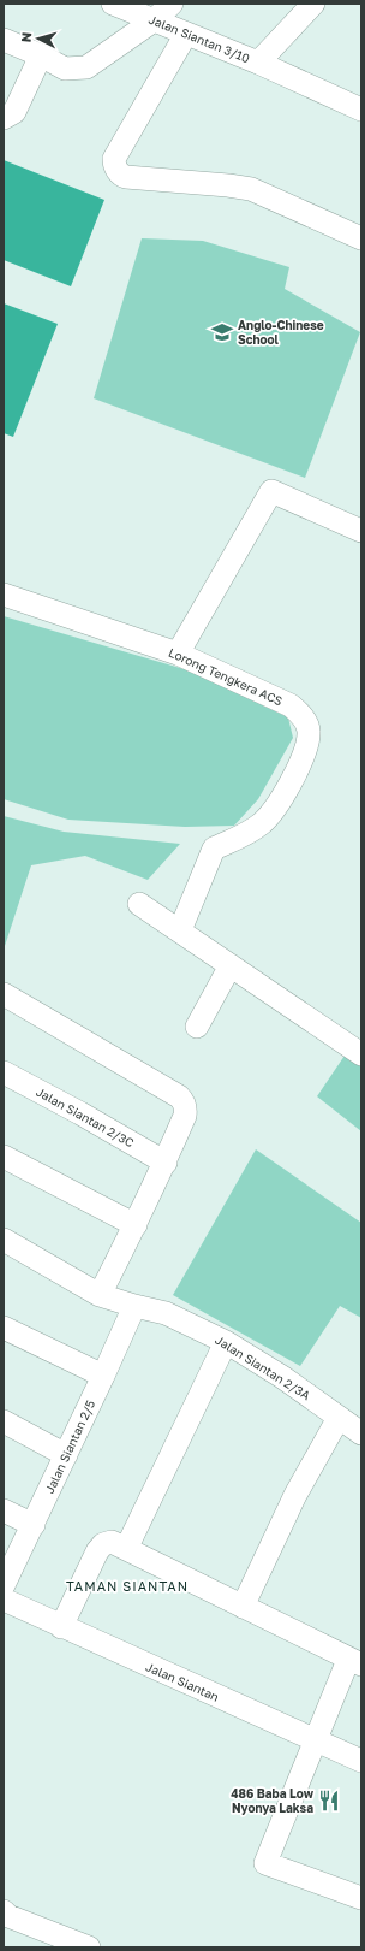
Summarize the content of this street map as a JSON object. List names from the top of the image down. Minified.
{"streets":{"street":["Jalan Siantan 3/10","Lorong Tengkera ACS","Jalan Siantan 2/3C","Jalan Siantan 2/3A","Jalan Siantan 2/5","Jalan Siantan"]},"crossings":[["Jalan Siantan 2/3A","Jalan Siantan 2/5"]],"districts":["TAMAN SIANTAN"],"places":{"school or university":["Anglo-Chinese School"],"restaurant":["486 Baba Low Nyonya Laksa"]},"north":"left"}
